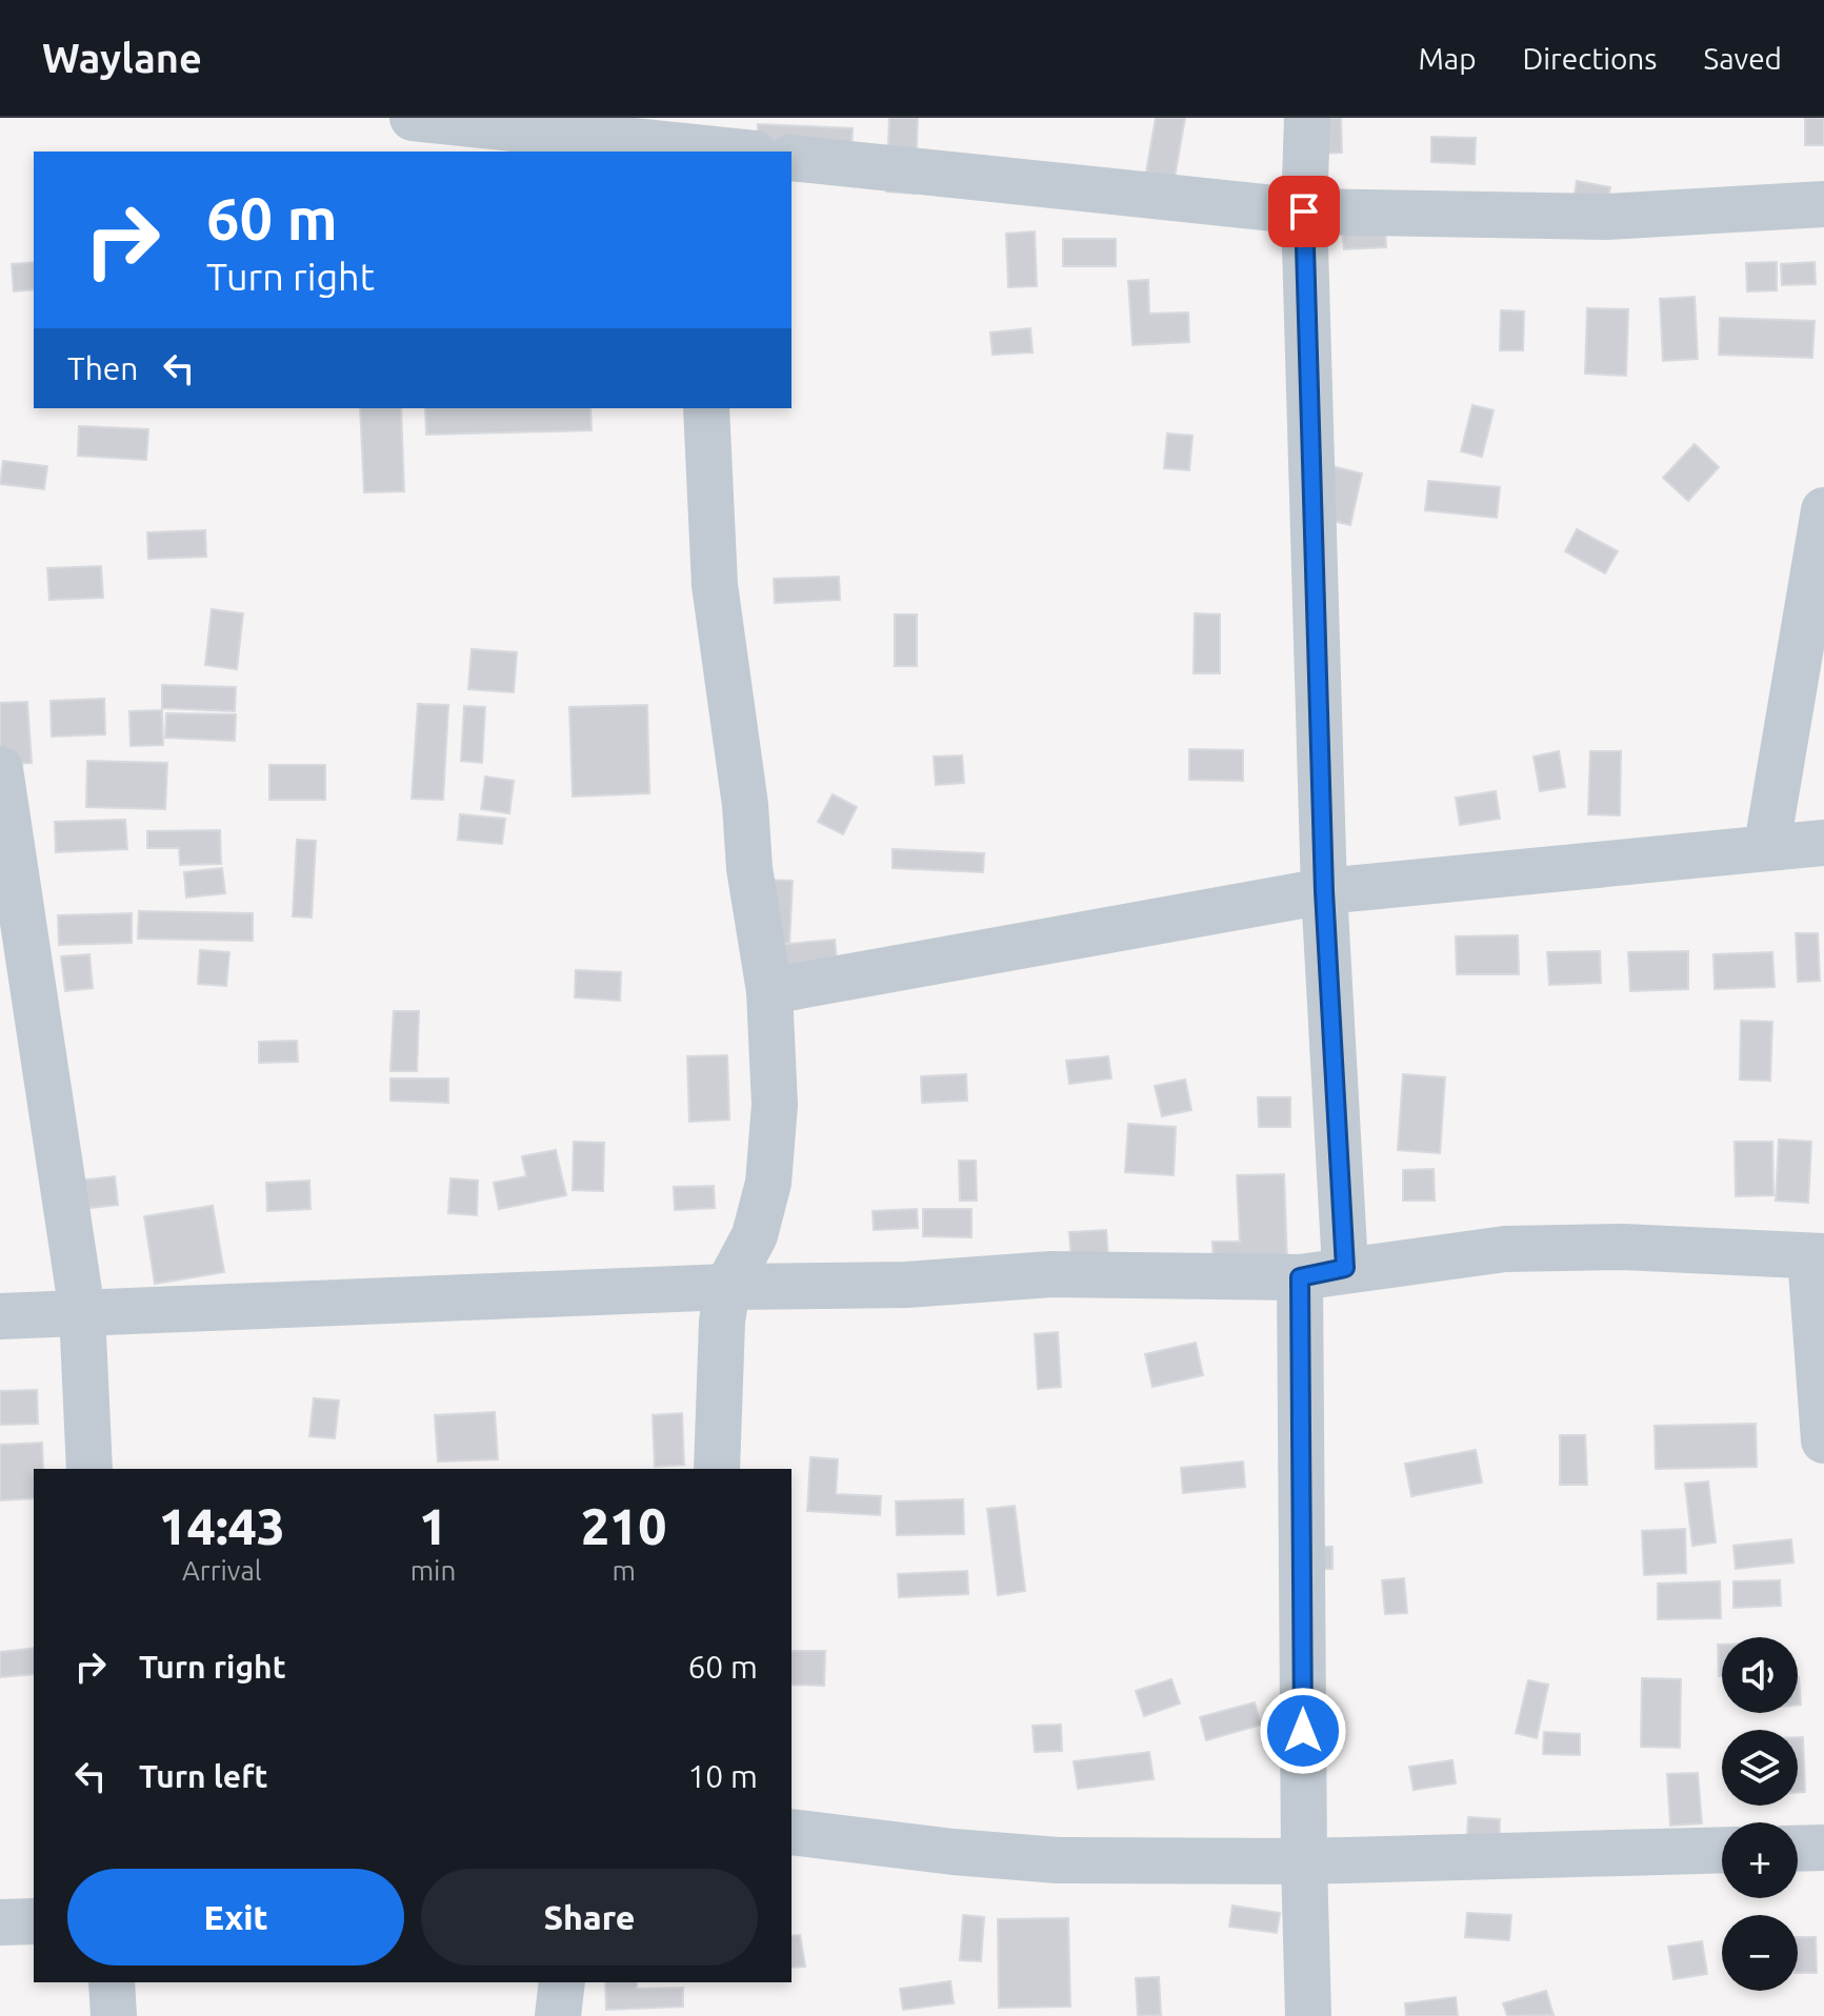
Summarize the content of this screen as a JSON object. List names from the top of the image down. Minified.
{"page":{"header":"Waylane","nav":["Map","Directions","Saved"],"turn":["60 m","Turn right"],"then":"Then","eta":["14:43","Arrival","1","min","210","m"],"list":[{"name":"Turn right","value":"60 m"},{"name":"Turn left","value":"10 m"}],"map_buttons":["+","−"],"buttons":["Exit","Share"]}}
